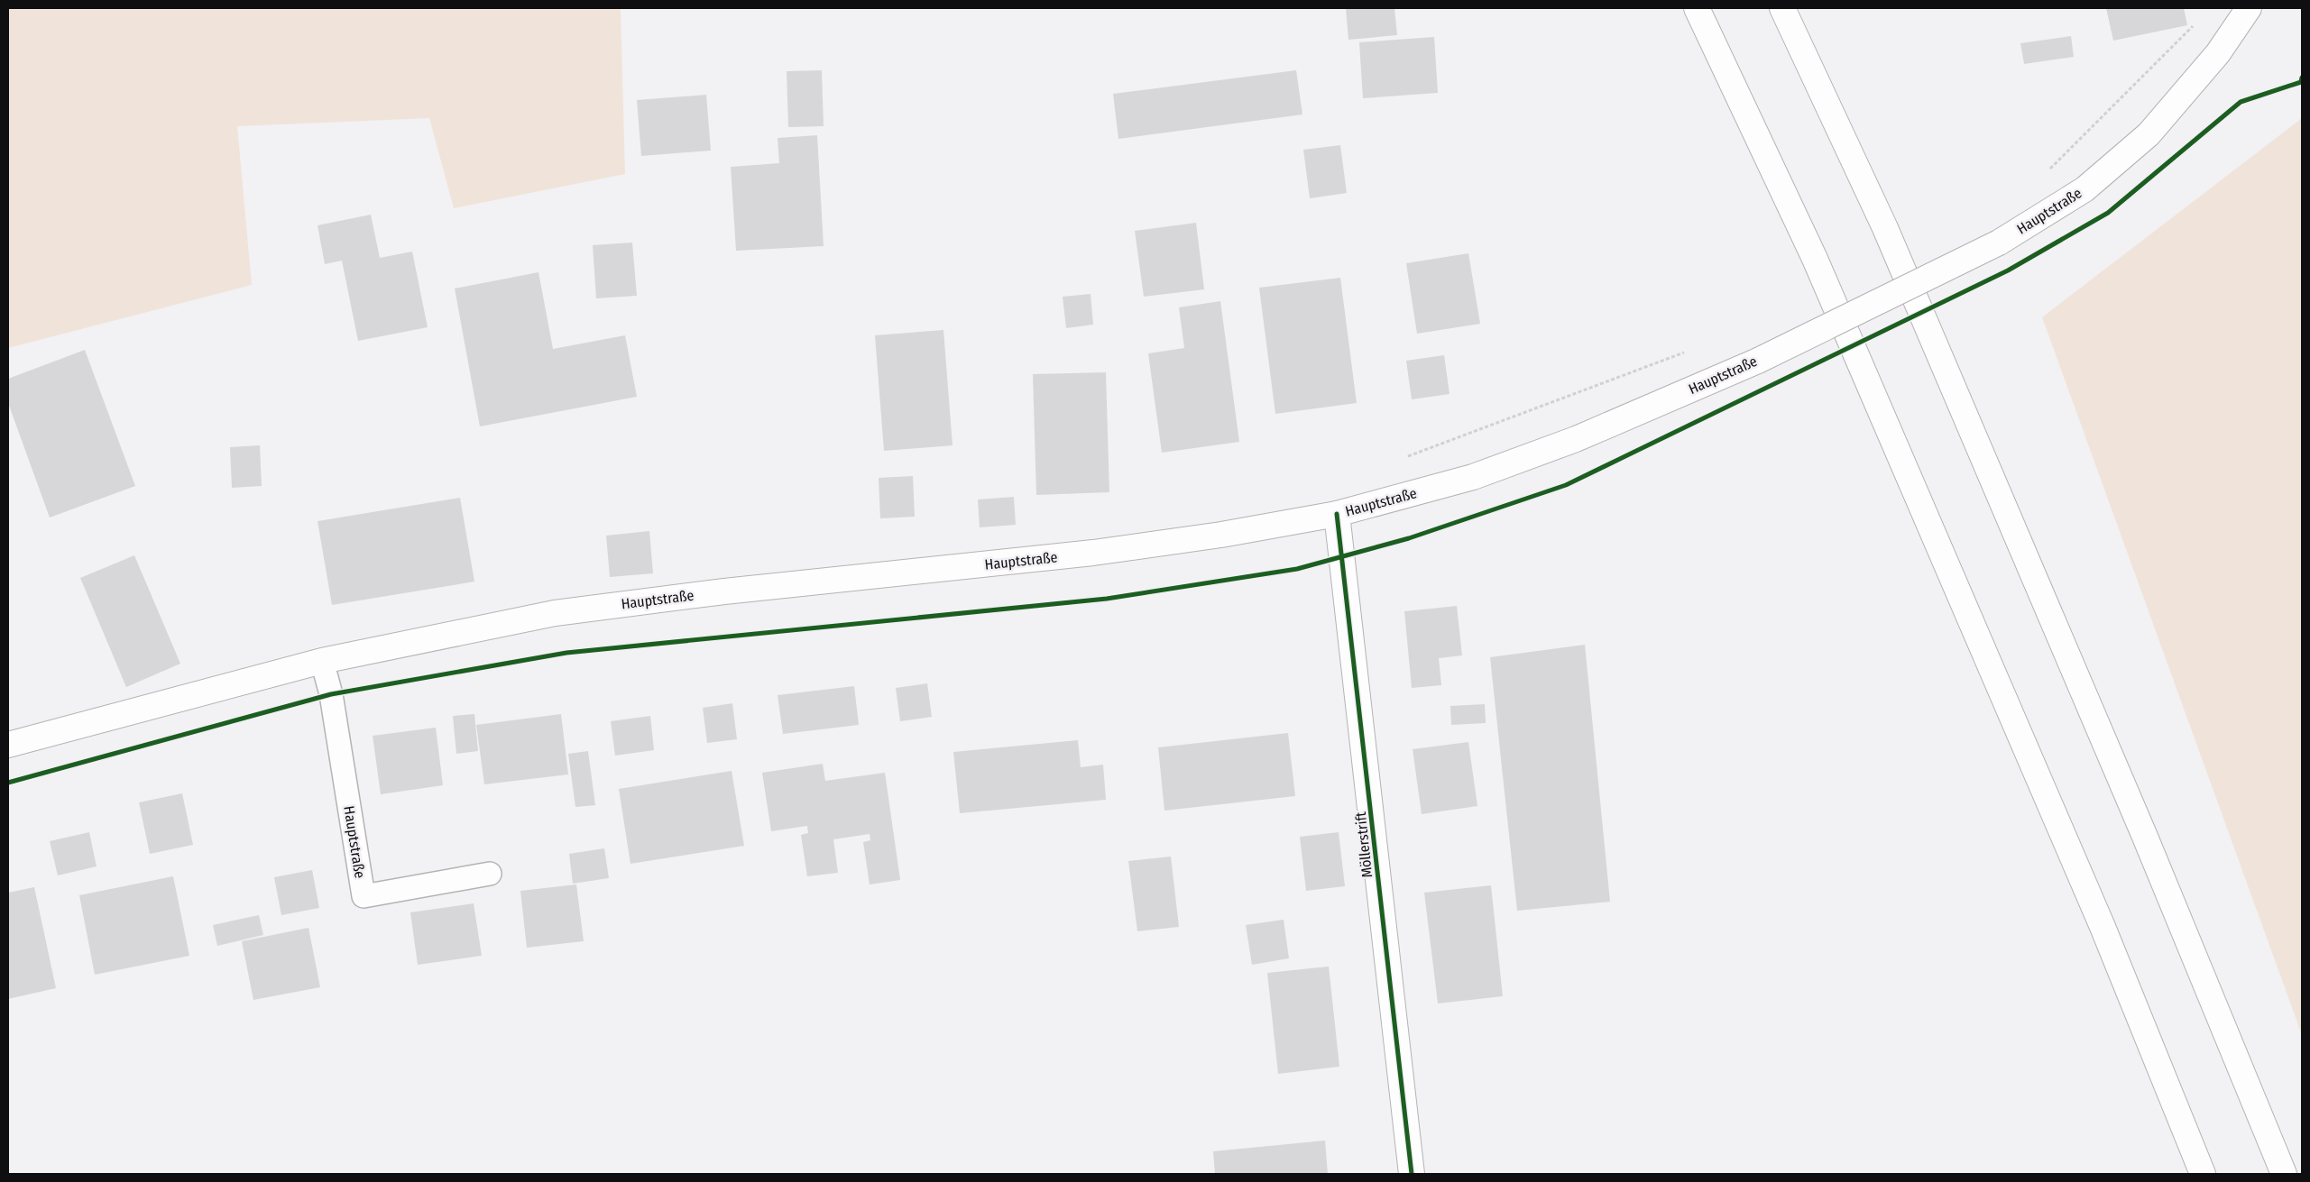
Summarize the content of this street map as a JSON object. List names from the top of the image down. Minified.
{"streets":{"main road":["Hauptstraße","Möllerstrift"]},"crossings":[["Hauptstraße","Möllerstrift"]]}
